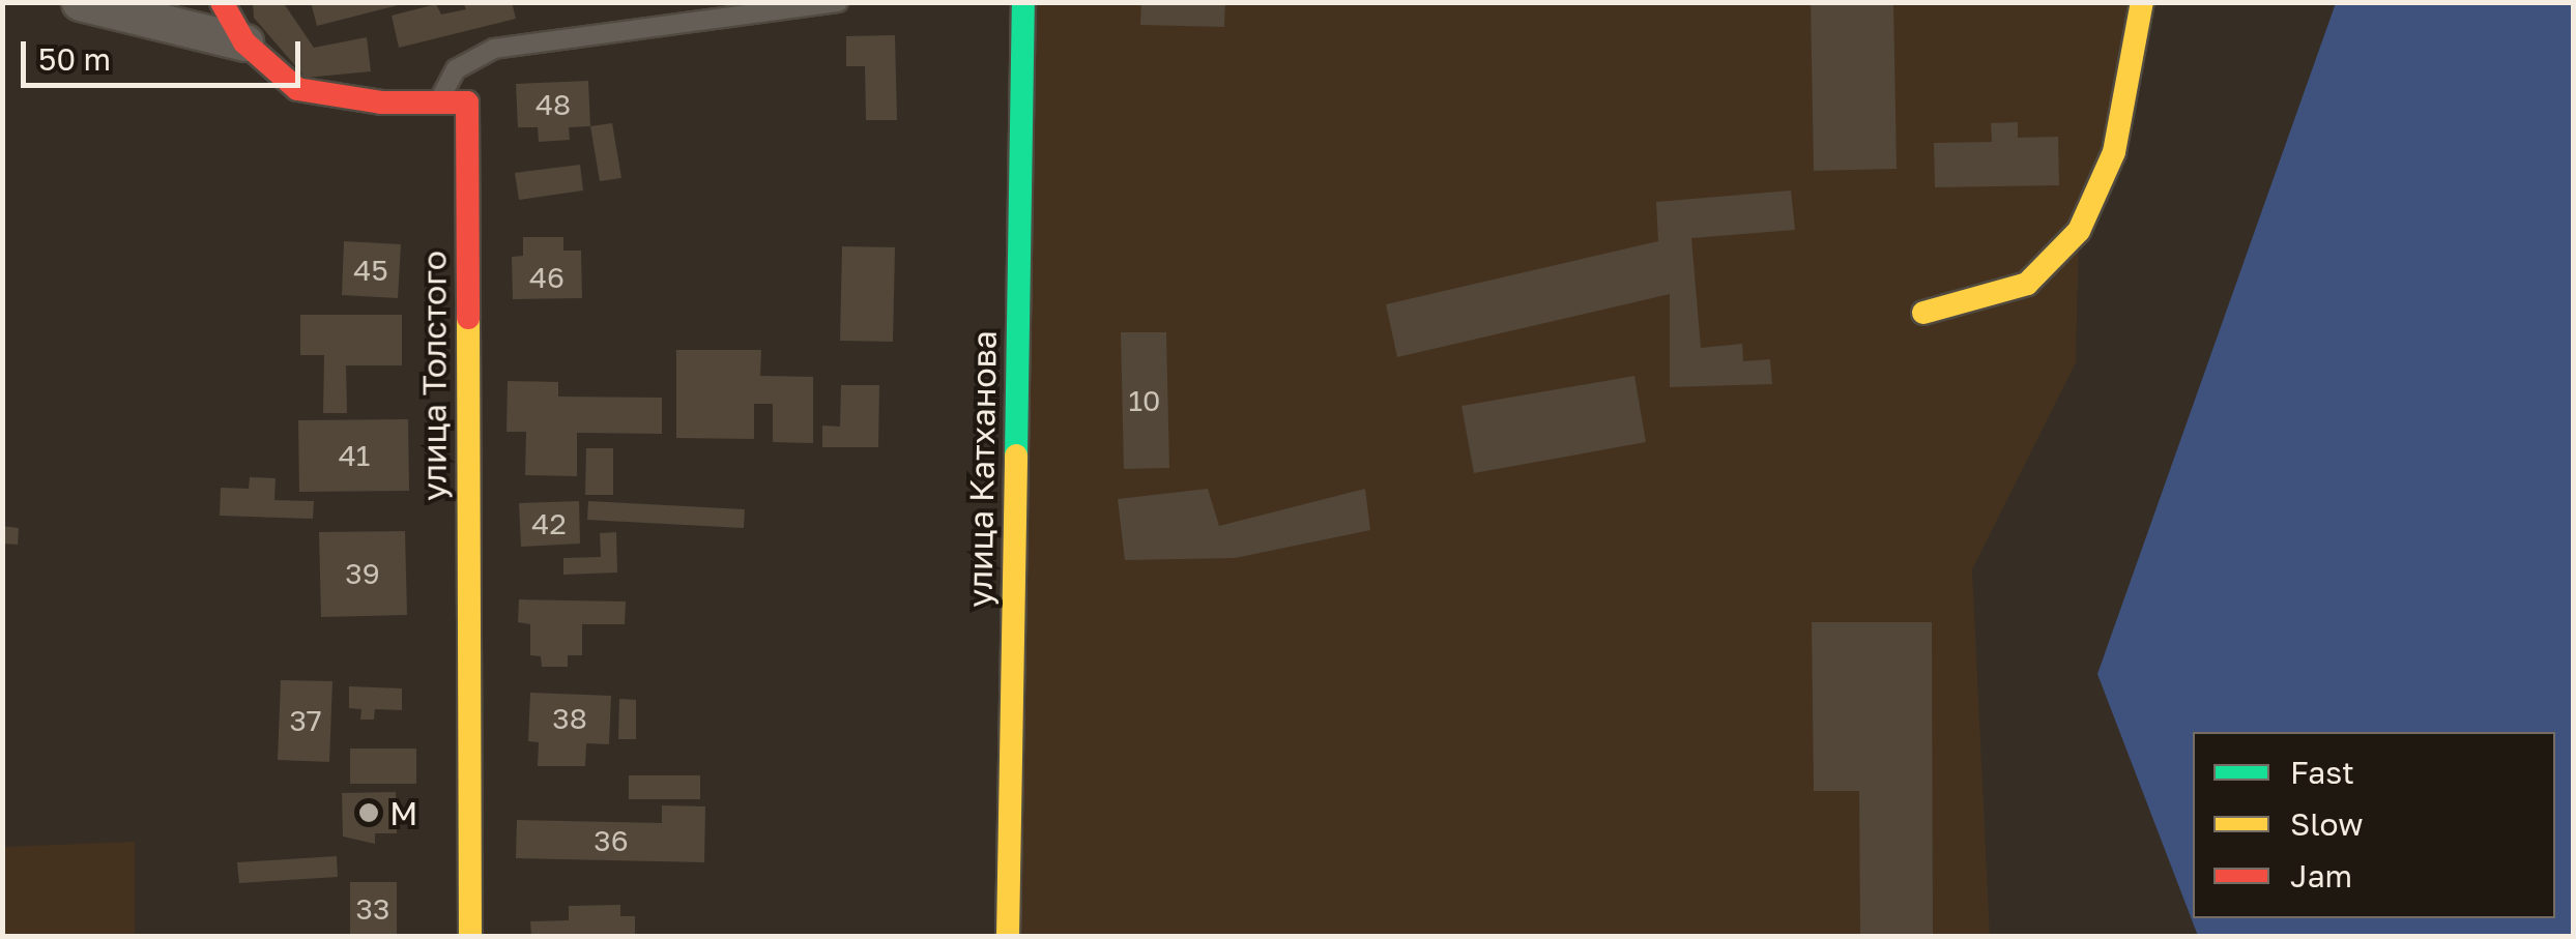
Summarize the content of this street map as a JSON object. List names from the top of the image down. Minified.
{"streets":{"street":["улица Толстого","улица Катханова"]},"places":["М"],"house_numbers":["48","45","46","10","41","42","39","38","37","36","33"],"legend":["Fast","Slow","Jam"],"scale_bar":"50 m"}
